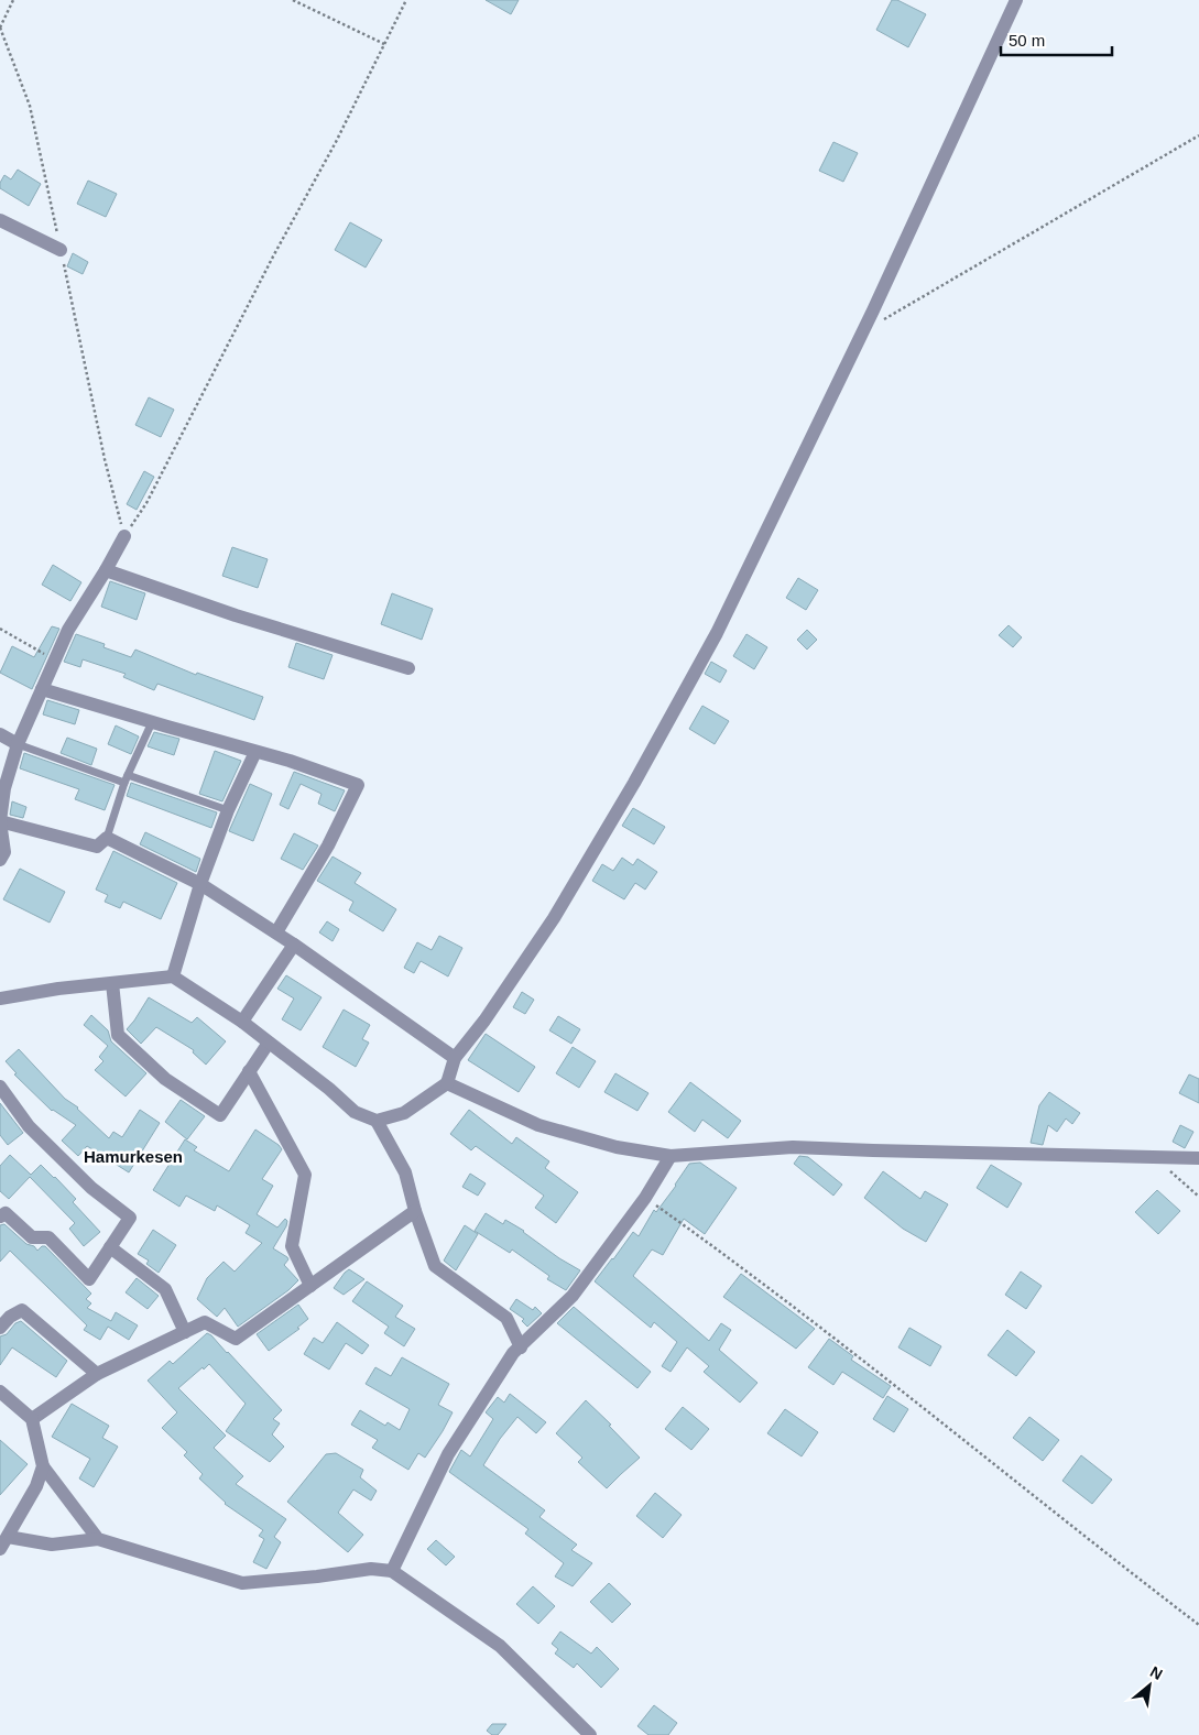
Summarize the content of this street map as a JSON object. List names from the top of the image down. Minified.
{"districts":["Hamurkesen"],"scale_bar":"50 m","north":"top right"}
